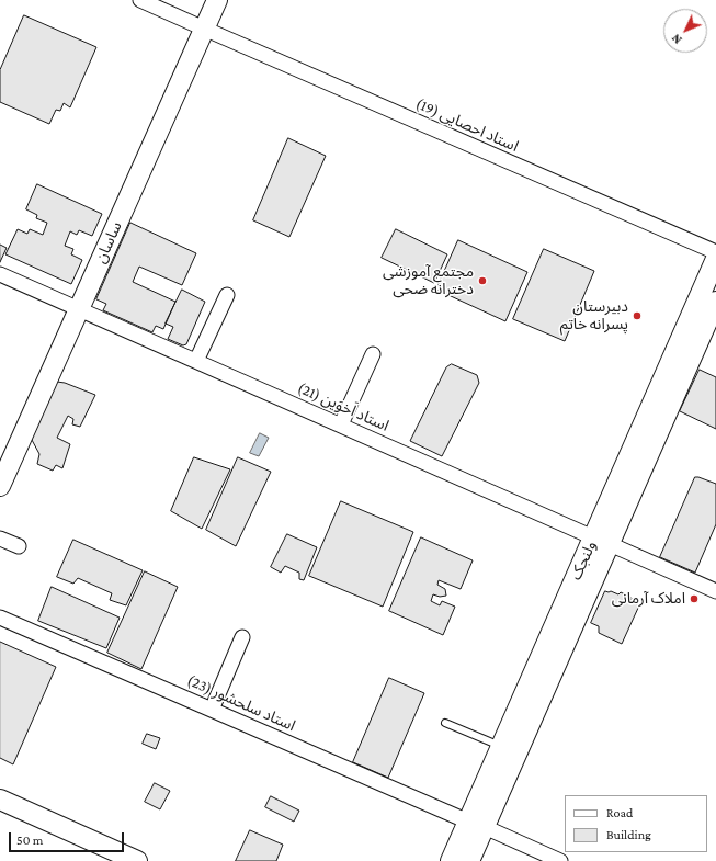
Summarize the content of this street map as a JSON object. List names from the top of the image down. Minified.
{"streets":{"main road":["ساسان","ولنجک"],"street":["استاد احصایی (19)","استاد اَخوَين (21)","استاد سلحشور (23)"]},"crossings":[["استاد احصایی (19)","ساسان"],["ساسان","استاد اَخوَين (21)"],["استاد اَخوَين (21)","ولنجک"],["ولنجک","استاد سلحشور (23)"]],"places":["مجتمع آموزشی دخترانه ضحی","دبیرستان پسرانه خاتم","املاک آرمانی"],"legend":["Road","Building"],"scale_bar":"50 m","north":"bottom left"}
